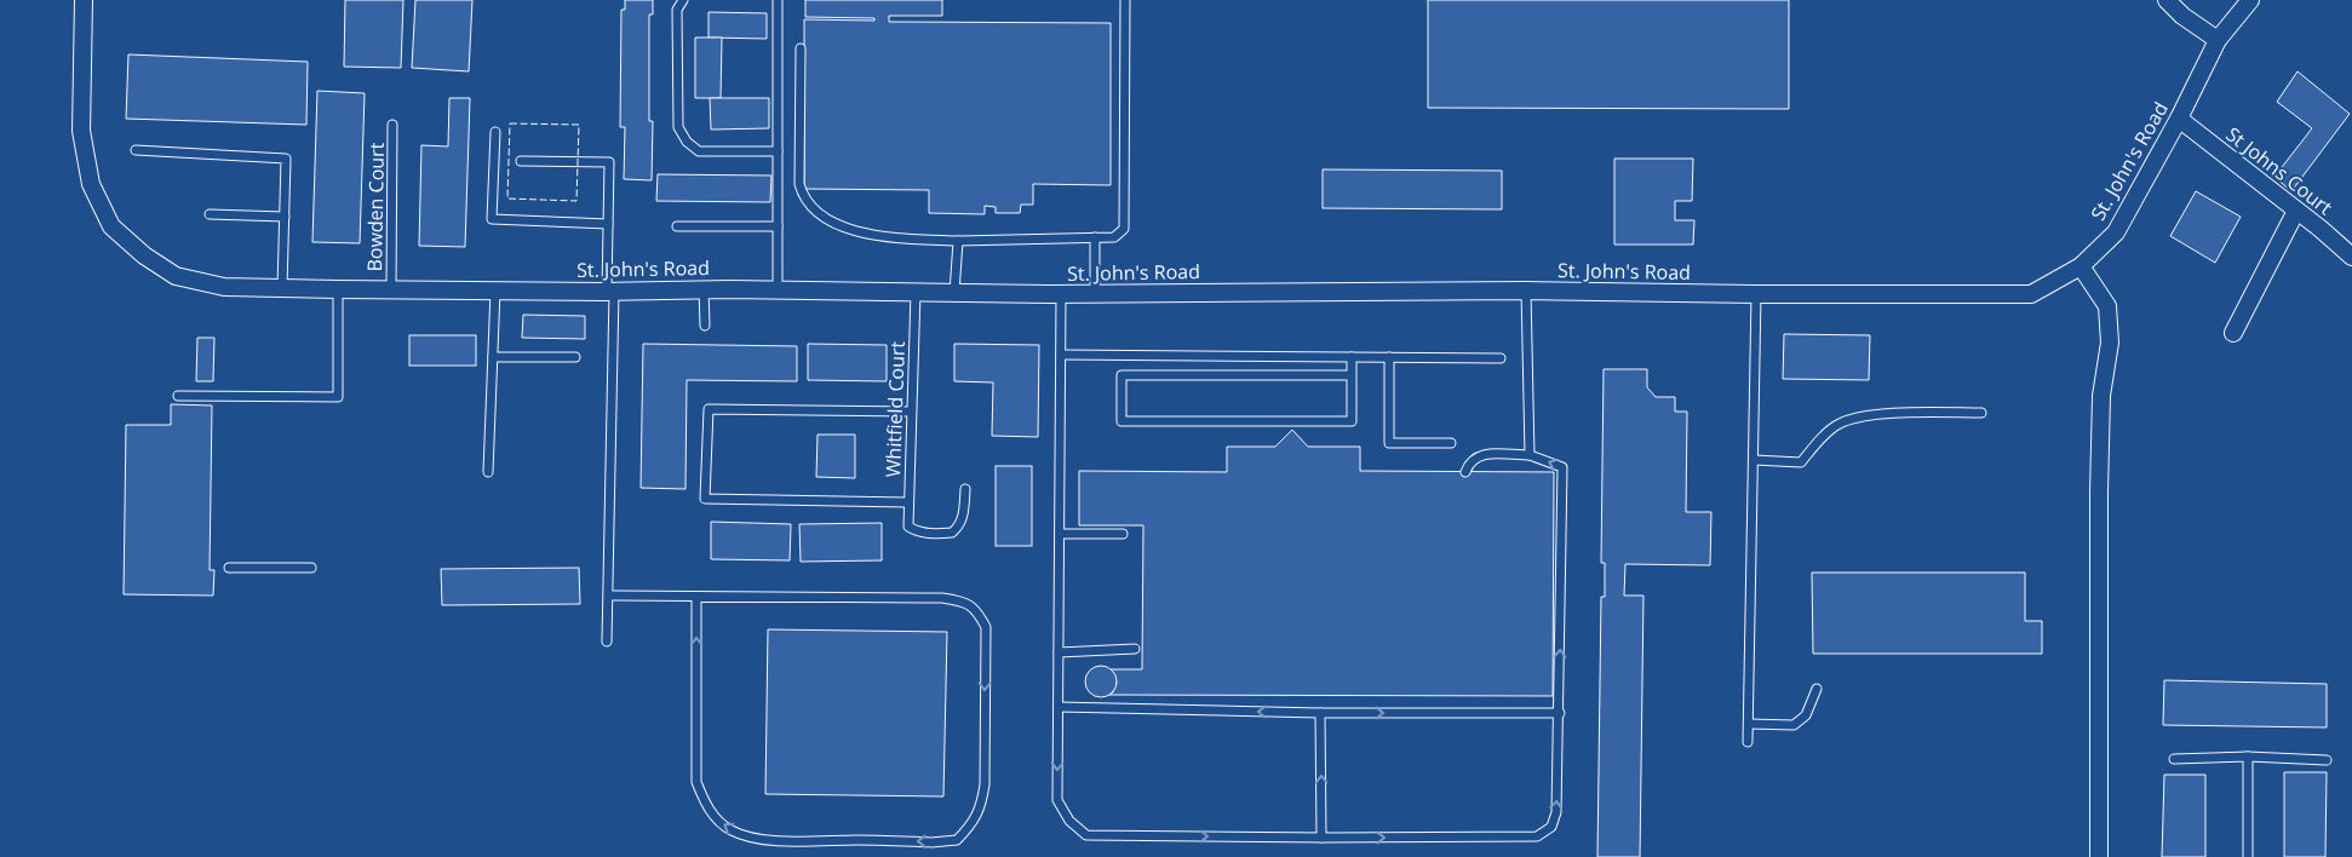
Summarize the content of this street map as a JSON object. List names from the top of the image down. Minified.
{"streets":{"street":["St. John's Road","St Johns Court"],"lane":["Bowden Court","Whitfield Court"]},"crossings":[["St. John's Road","St Johns Court"],["St. John's Road","Bowden Court"],["St. John's Road","Whitfield Court"]]}
